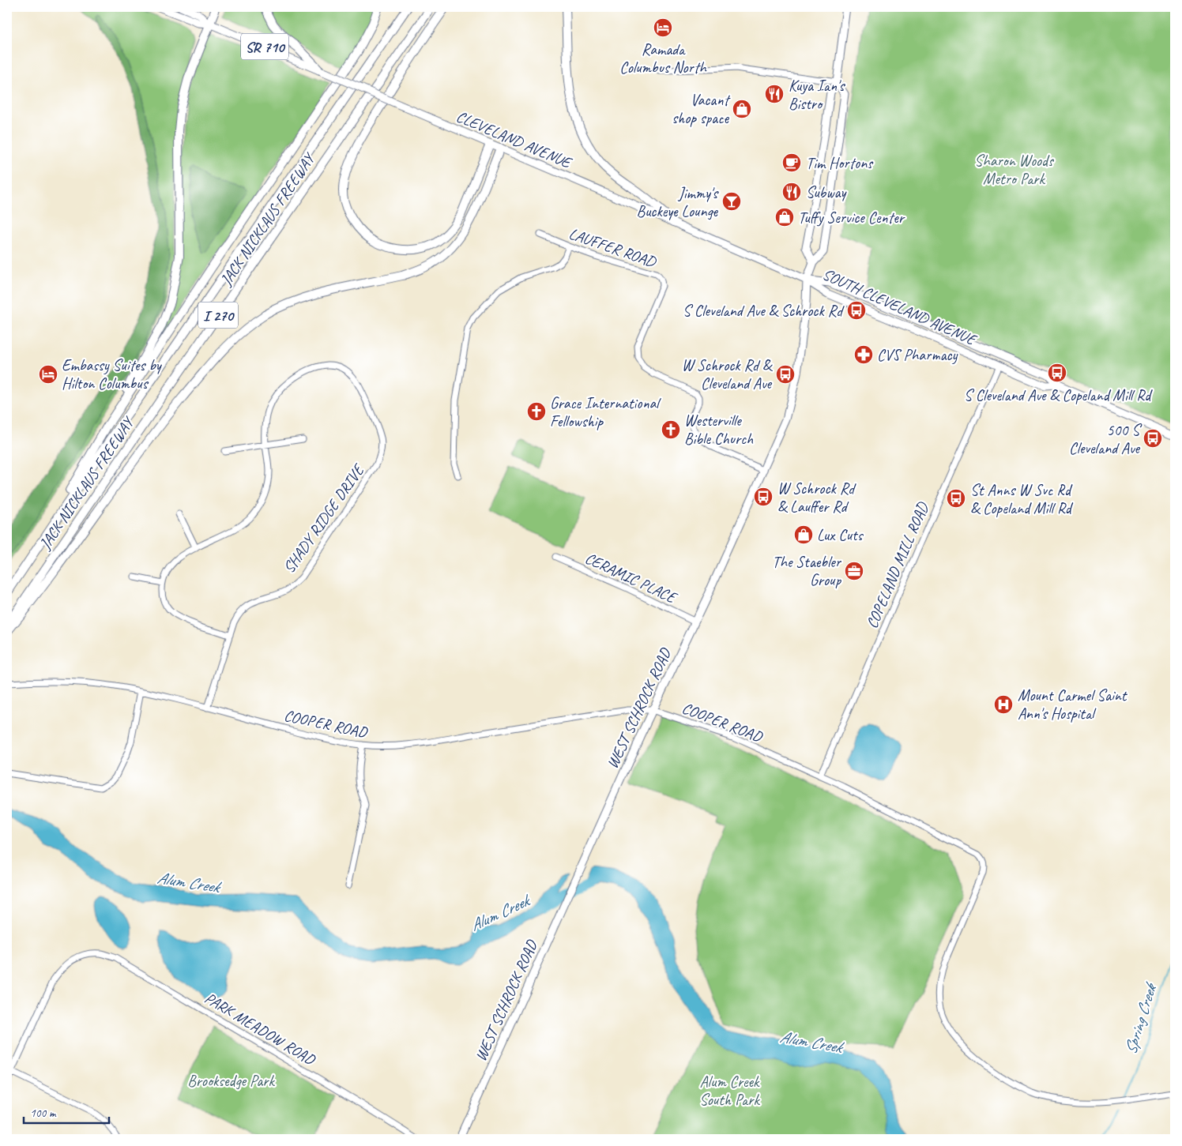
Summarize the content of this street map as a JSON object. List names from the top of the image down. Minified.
{"streets":{"highway":["JACK NICKLAUS FREEWAY","I 270"],"main road":["SR 710","CLEVELAND AVENUE","SOUTH CLEVELAND AVENUE","WEST SCHROCK ROAD"],"street":["LAUFFER ROAD","SHADY RIDGE DRIVE","COPELAND MILL ROAD","CERAMIC PLACE","COOPER ROAD","PARK MEADOW ROAD"]},"crossings":[["CLEVELAND AVENUE","SOUTH CLEVELAND AVENUE"],["CLEVELAND AVENUE","WEST SCHROCK ROAD"],["LAUFFER ROAD","WEST SCHROCK ROAD"],["SOUTH CLEVELAND AVENUE","COPELAND MILL ROAD"],["SOUTH CLEVELAND AVENUE","WEST SCHROCK ROAD"],["SHADY RIDGE DRIVE","COOPER ROAD"],["COPELAND MILL ROAD","COOPER ROAD"],["CERAMIC PLACE","WEST SCHROCK ROAD"],["WEST SCHROCK ROAD","COOPER ROAD"]],"water":["Alum Creek","Spring Creek"],"parks":["Sharon Woods Metro Park","Brooksedge Park","Alum Creek South Park"],"places":{"hotel":["Ramada Columbus North","Embassy Suites by Hilton Columbus"],"restaurant":["Kuya Ian's Bistro","Subway"],"shop":["Vacant shop space","Tuffy Service Center","Lux Cuts"],"cafe":["Tim Hortons"],"bar":["Jimmy's Buckeye Lounge"],"bus stop":["S Cleveland Ave & Schrock Rd","S Cleveland Ave & Copeland Mill Rd","W Schrock Rd & Cleveland Ave","500 S Cleveland Ave","W Schrock Rd & Lauffer Rd","St Anns W Svc Rd & Copeland Mill Rd"],"pharmacy":["CVS Pharmacy"],"church":["Grace International Fellowship","Westerville Bible Church"],"office":["The Staebler Group"],"hospital":["Mount Carmel Saint Ann's Hospital"]},"scale_bar":"100 m"}
